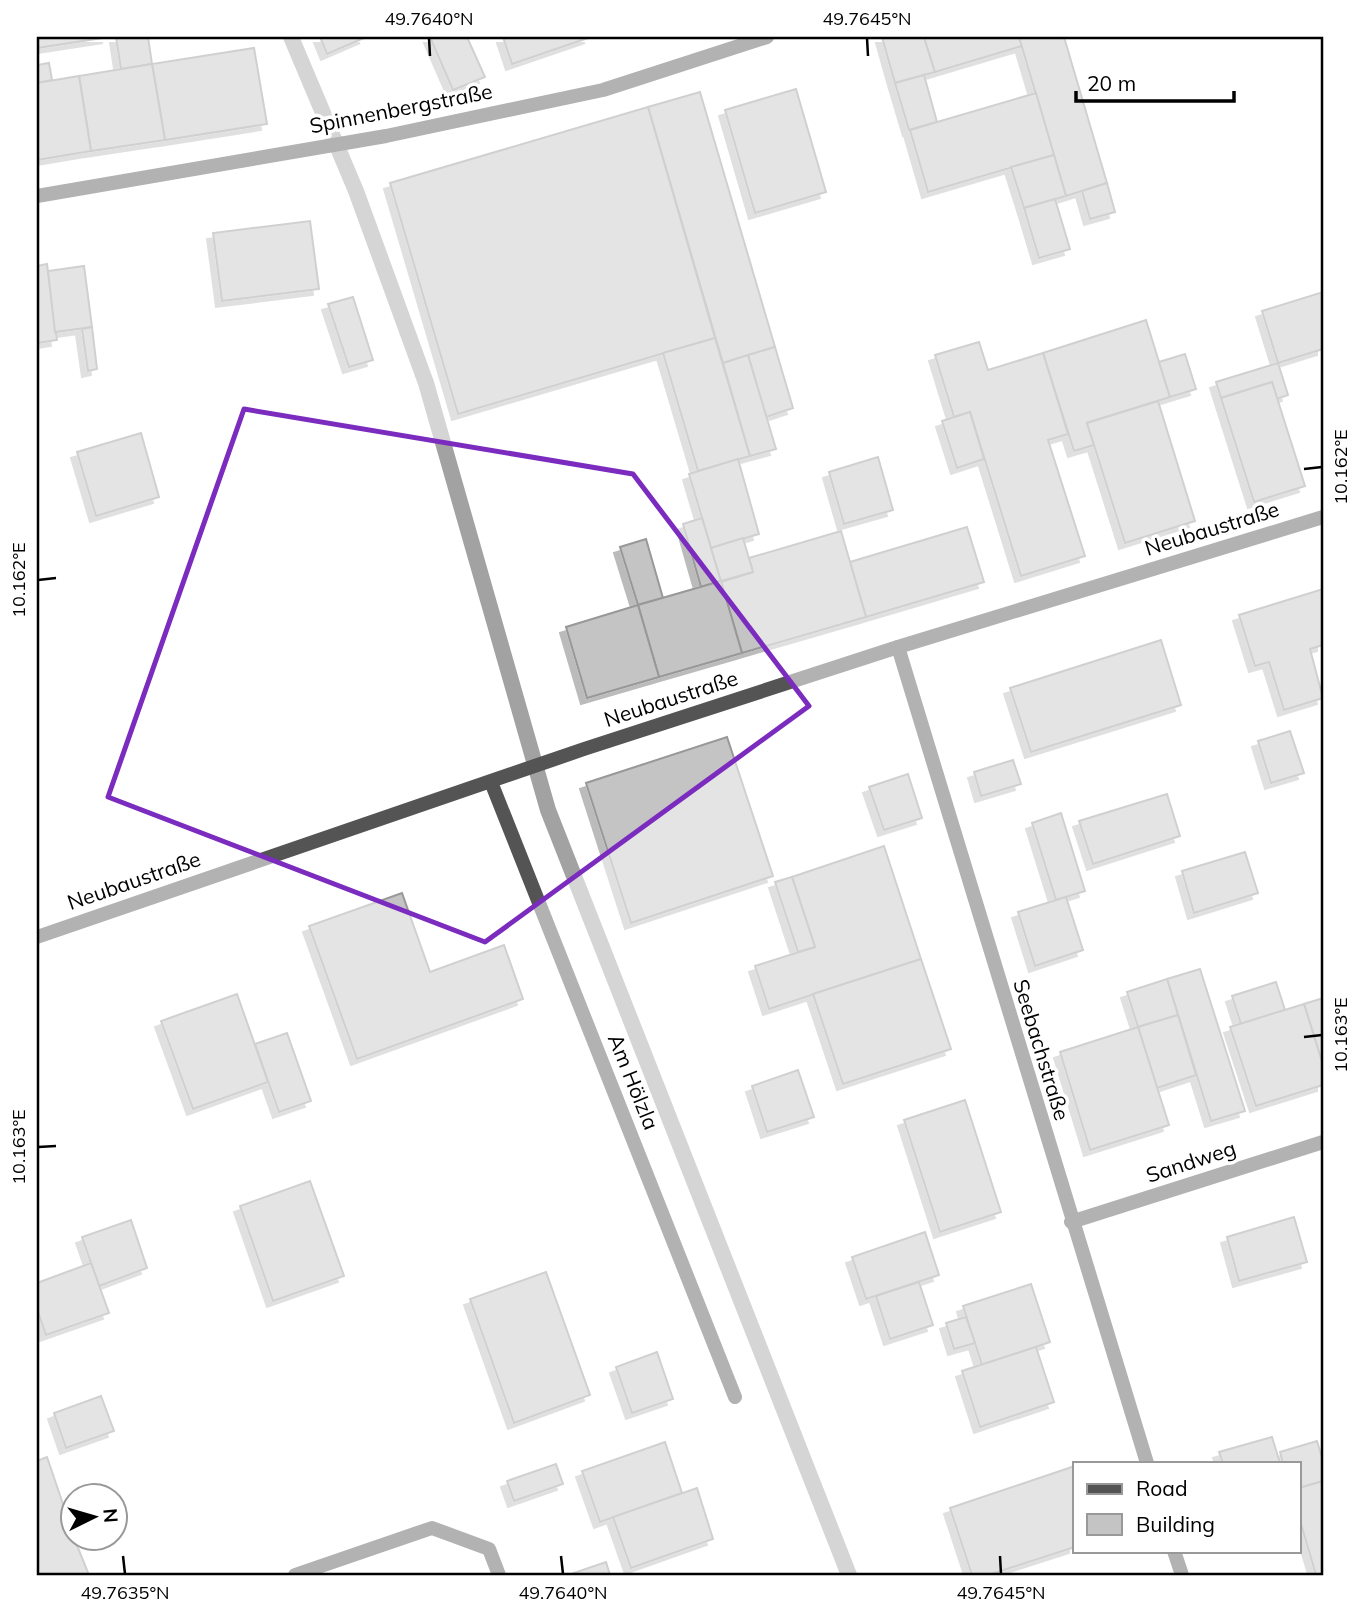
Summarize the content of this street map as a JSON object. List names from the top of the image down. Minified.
{"streets":{"street":["Spinnenbergstraße","Neubaustraße","Seebachstraße","Am Hölzla","Sandweg"]},"crossings":[["Neubaustraße","Seebachstraße"],["Neubaustraße","Am Hölzla"],["Seebachstraße","Sandweg"]],"legend":["Road","Building"],"scale_bar":"20 m","north":"right","coordinates":["49.7640°N","49.7645°N","10.162°E","10.163°E","49.7635°N"]}
